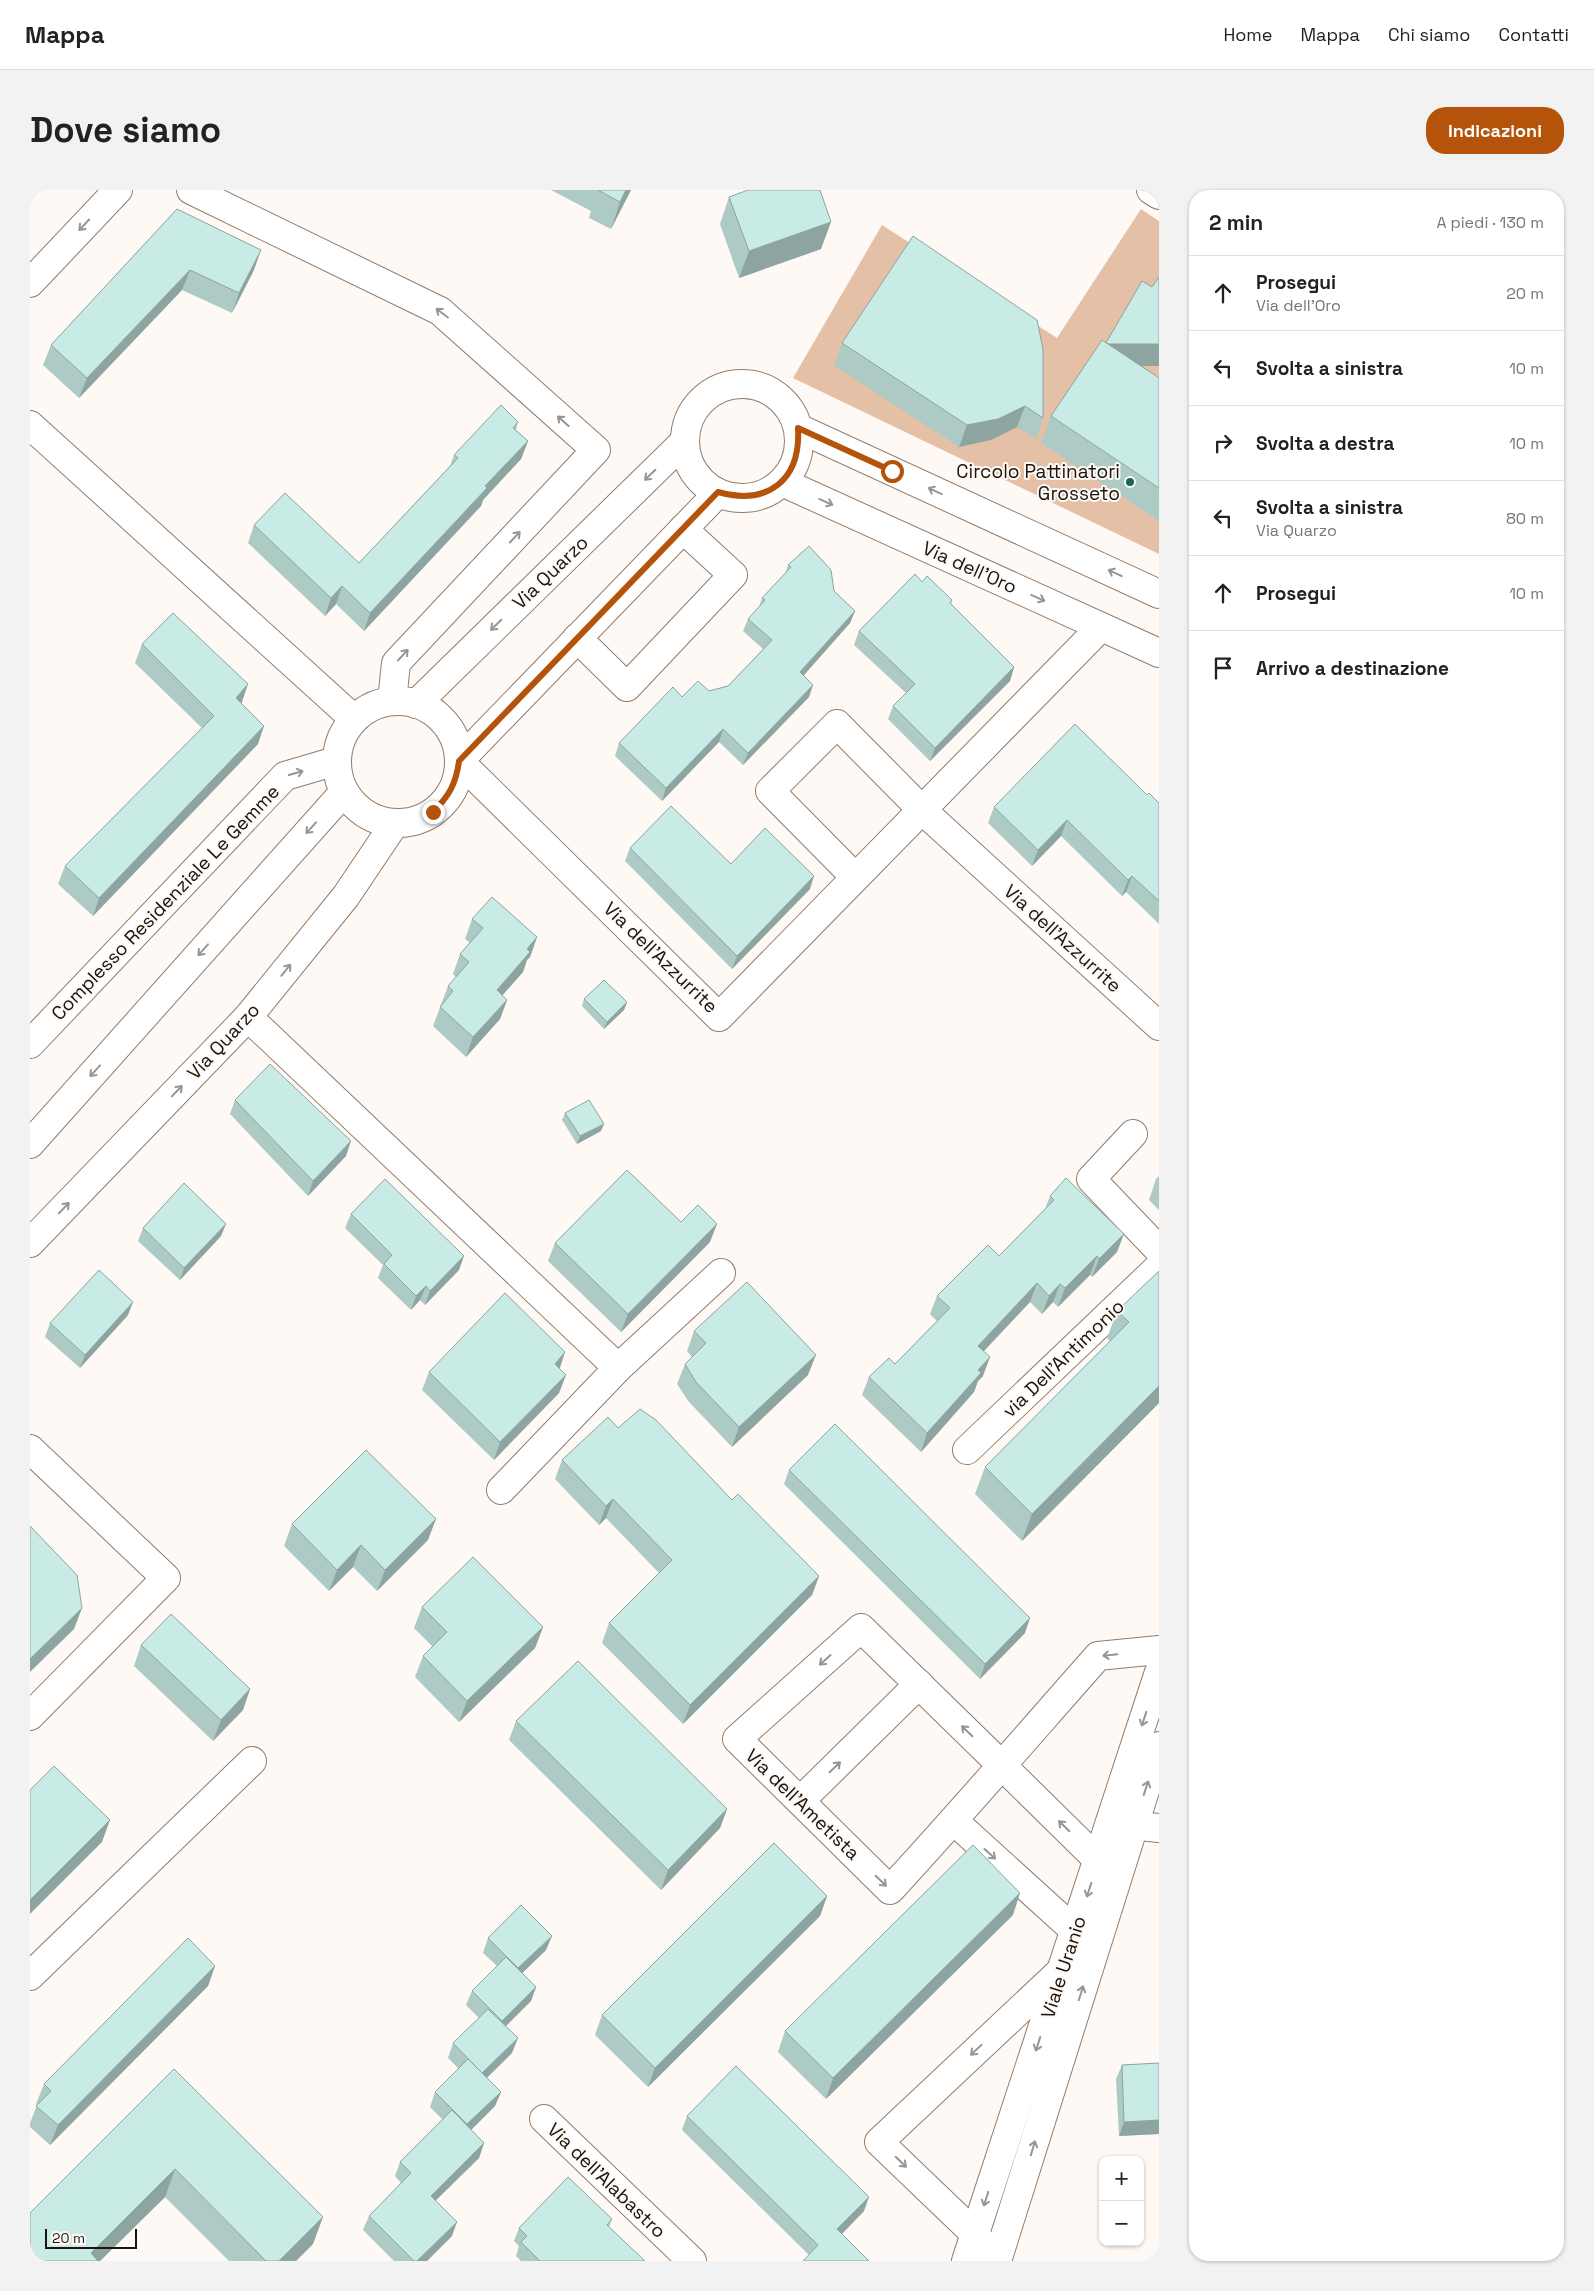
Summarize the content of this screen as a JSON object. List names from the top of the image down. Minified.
{"streets":{"street":["Via dell'Oro","Via Quarzo","Complesso Residenziale Le Gemme","Via dell'Azzurrite","via Dell'Antimonio","Via dell'Ametista","Viale Uranio","Via dell'Alabastro"]},"crossings":[["Via dell'Oro","Via Quarzo"],["Via dell'Oro","Via dell'Azzurrite"],["Via Quarzo","Complesso Residenziale Le Gemme"],["Via Quarzo","Via dell'Azzurrite"],["Complesso Residenziale Le Gemme","Via dell'Azzurrite"],["Via dell'Ametista","Viale Uranio"]],"places":["Circolo Pattinatori Grosseto"],"scale_bar":"20 m","page":{"header":"Mappa","nav":["Home","Mappa","Chi siamo","Contatti"],"buttons":"Indicazioni","title":"Dove siamo","heading":["2 min","A piedi · 130 m"],"list":[["Prosegui","Via dell'Oro","20 m"],["Svolta a sinistra","10 m"],["Svolta a destra","10 m"],["Svolta a sinistra","Via Quarzo","80 m"],["Prosegui","10 m"],"Arrivo a destinazione"],"map_buttons":["+","−"],"scale":"20 m"}}
